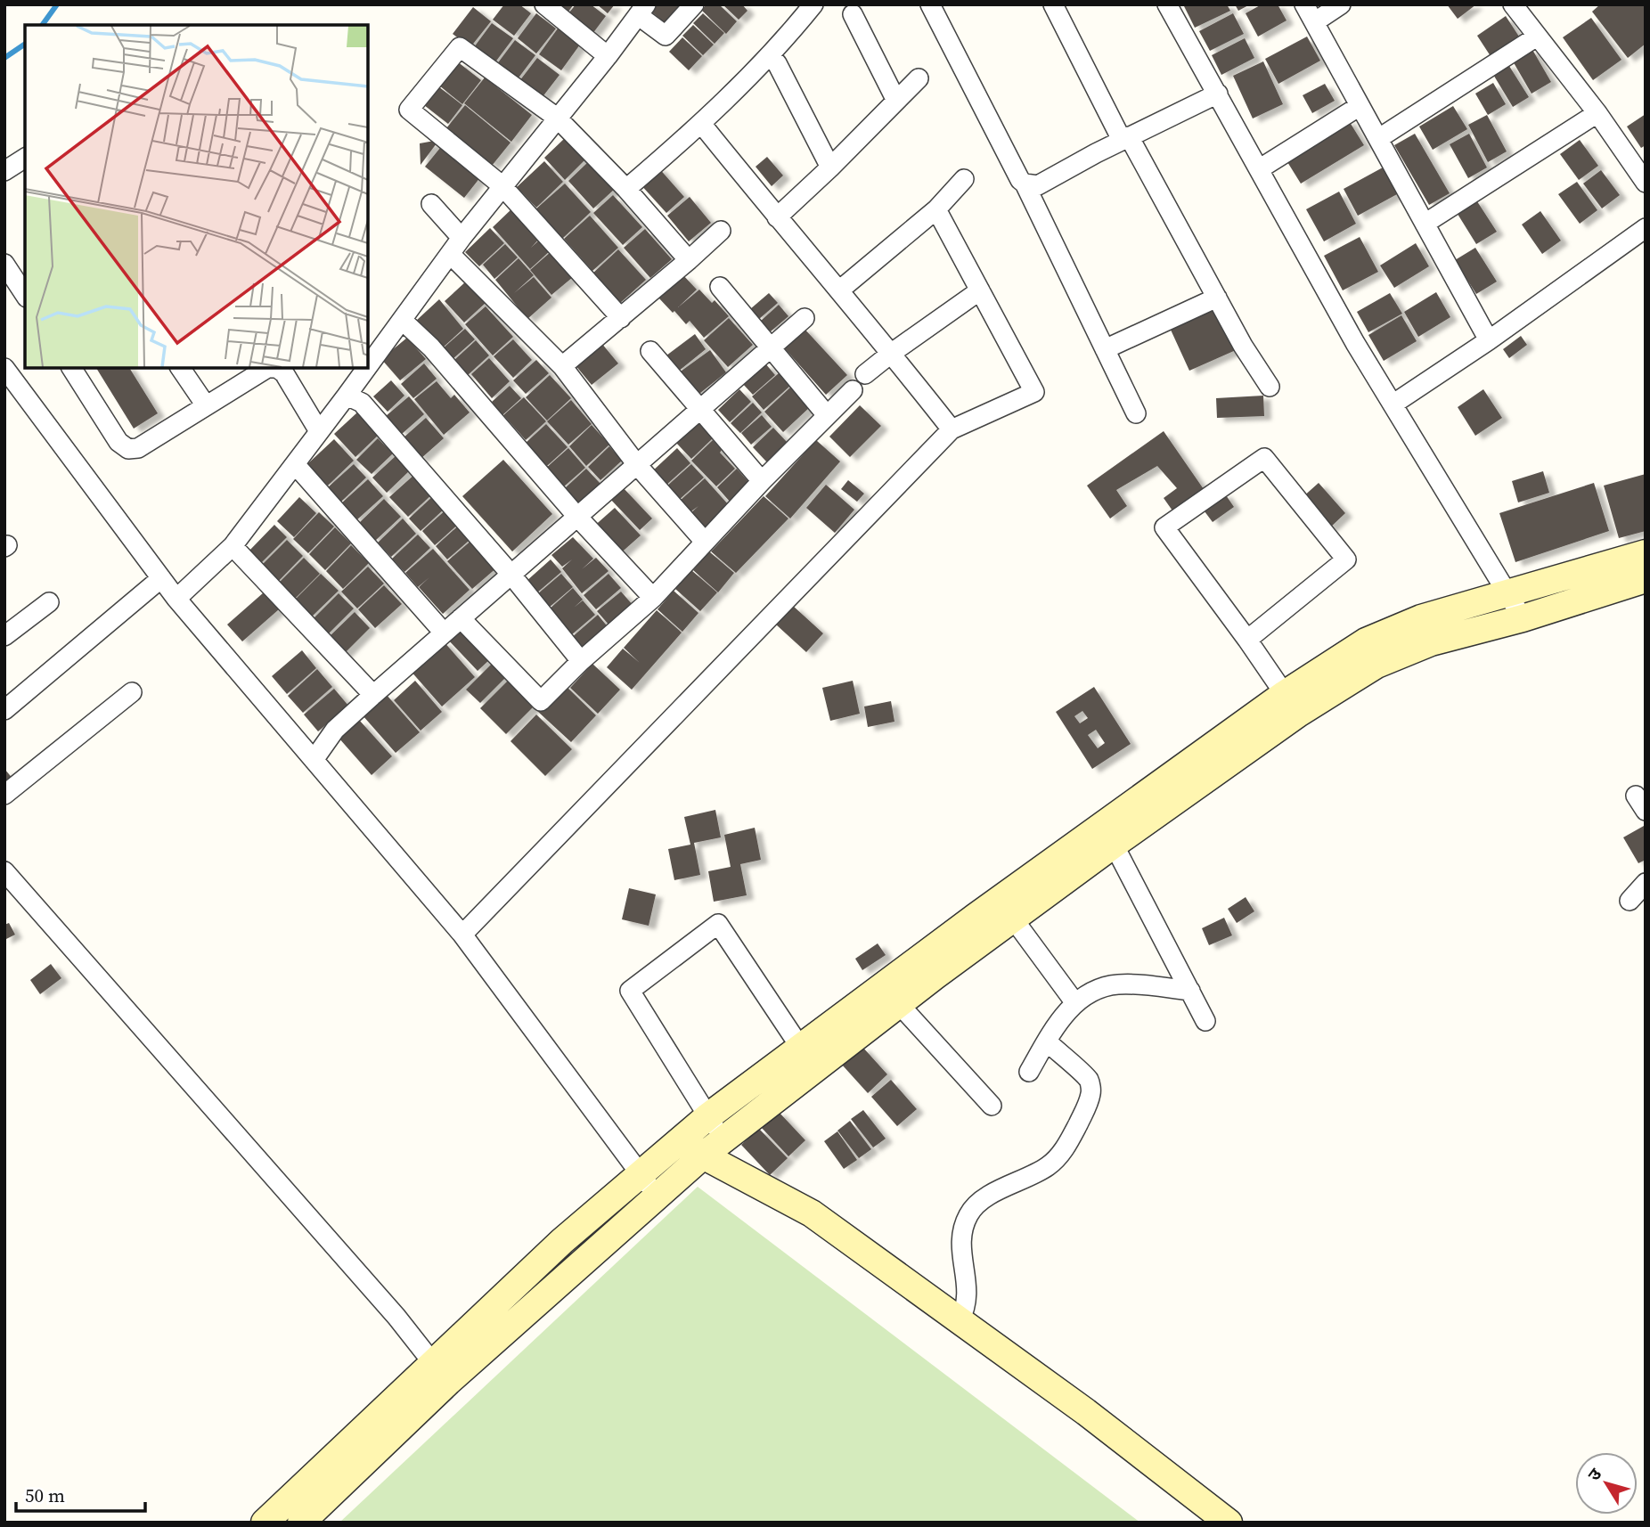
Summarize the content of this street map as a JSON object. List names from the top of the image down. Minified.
{"scale_bar":"50 m","north":"top left"}
